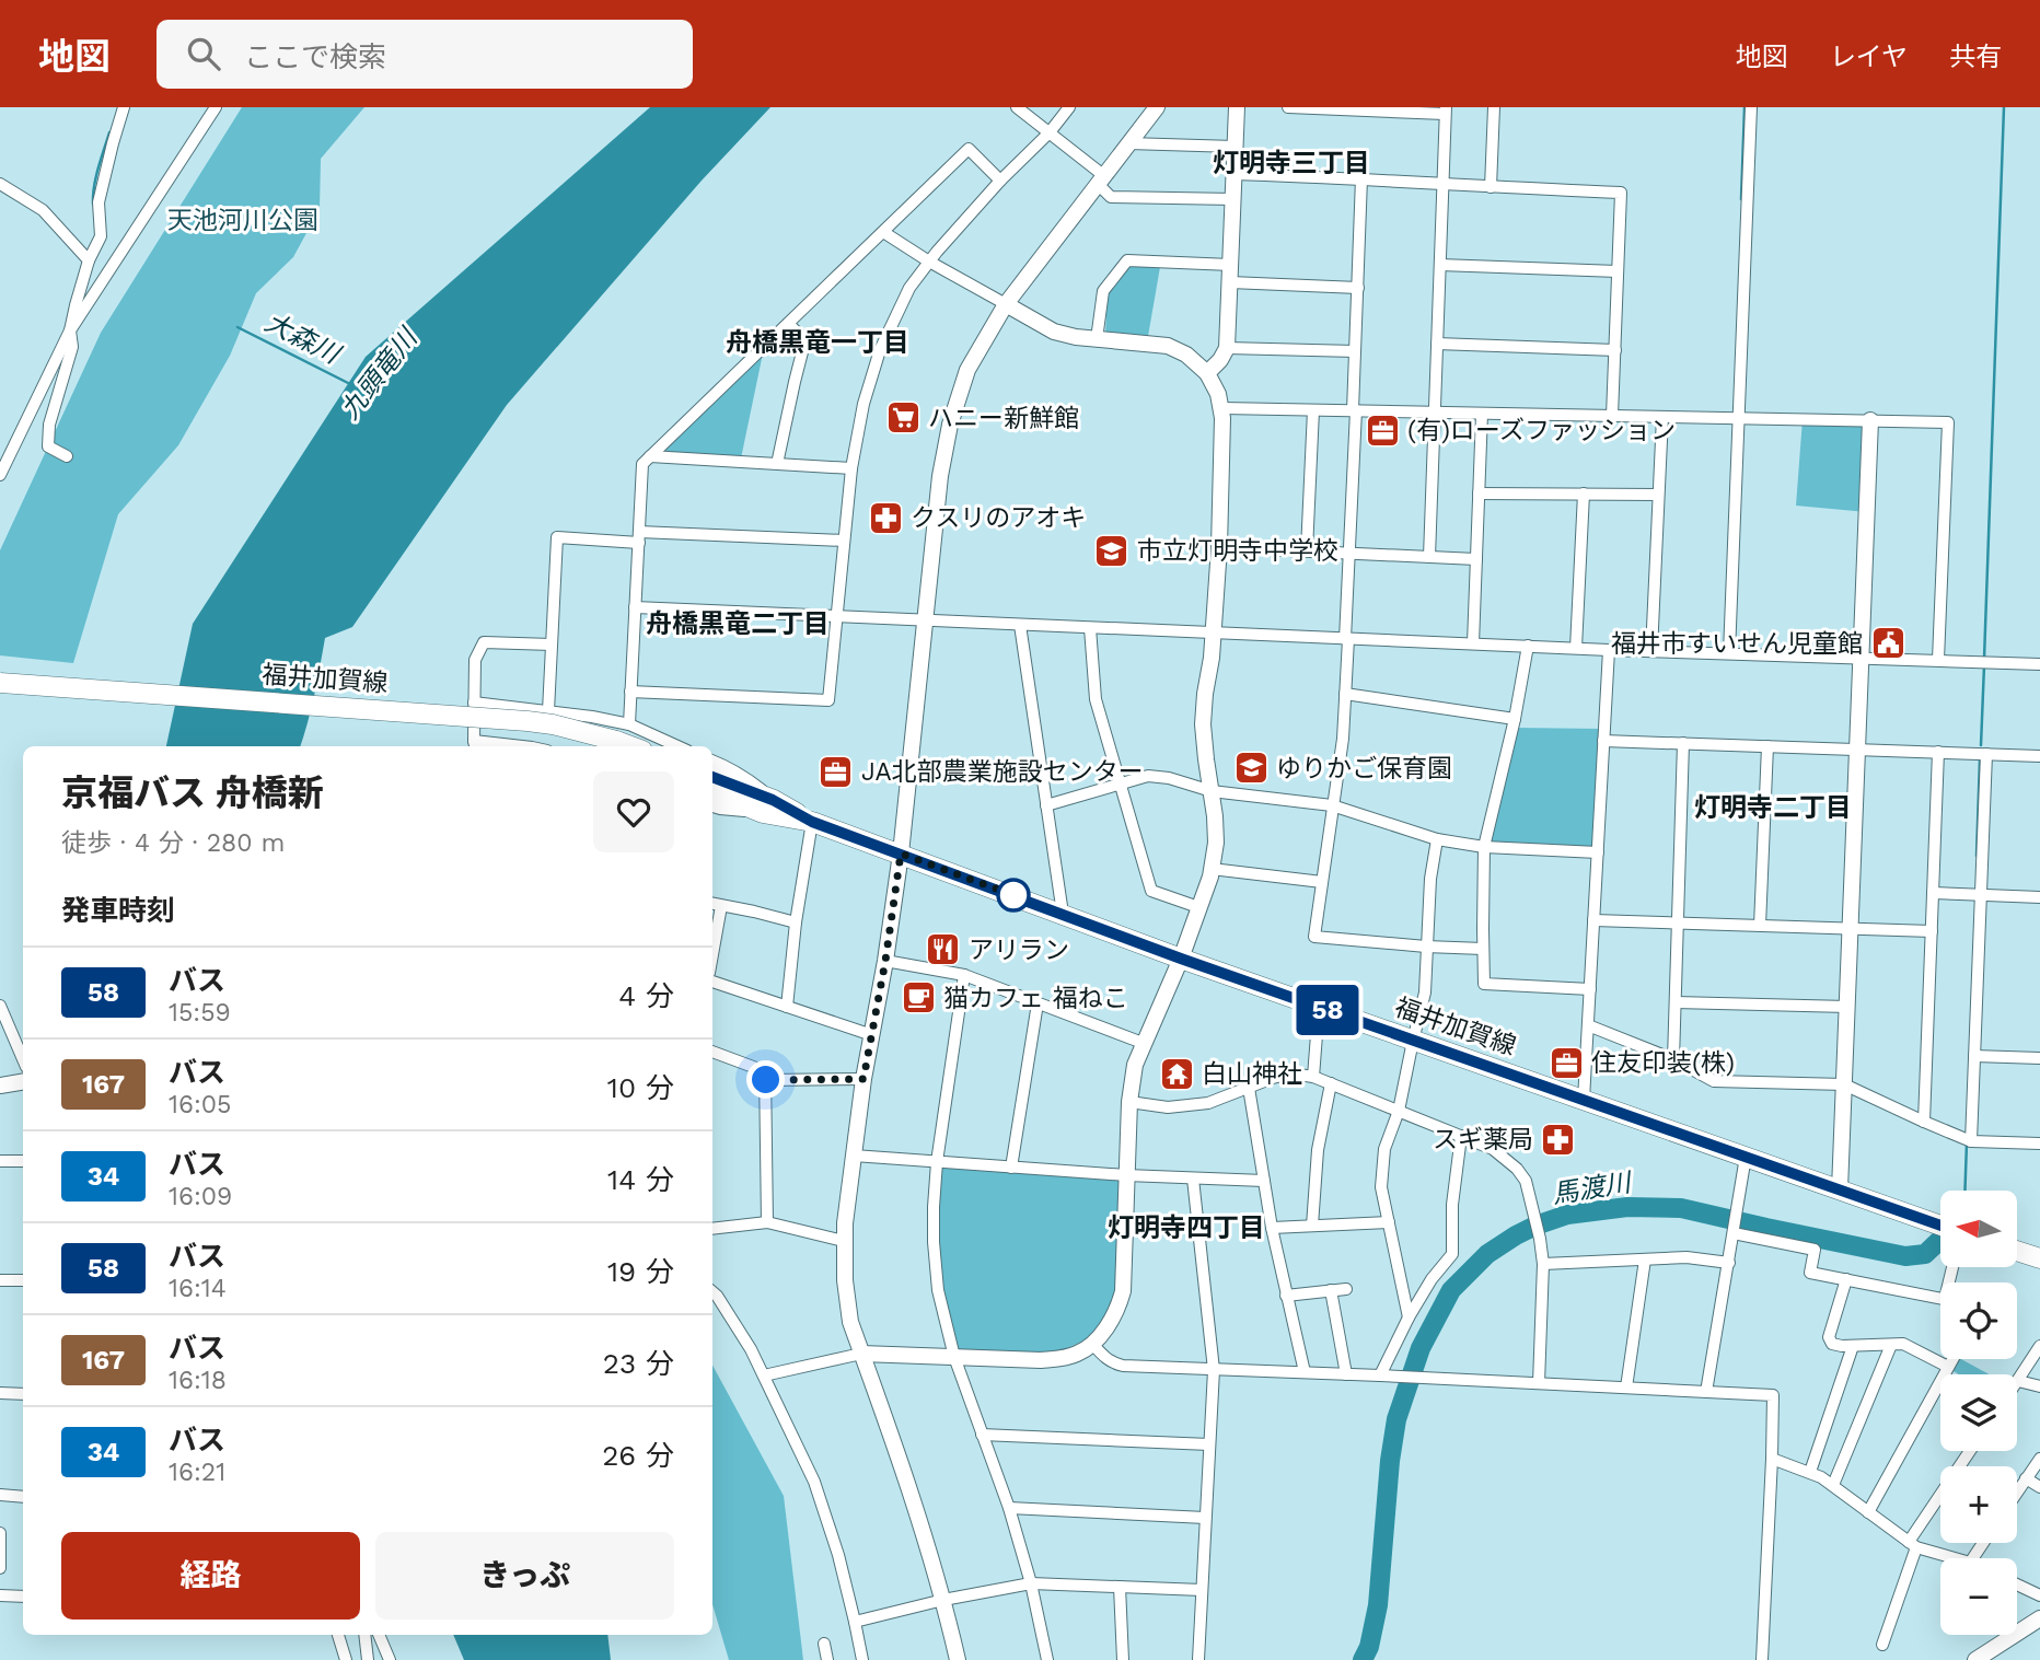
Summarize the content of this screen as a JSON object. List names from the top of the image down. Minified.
{"streets":{"main road":["福井加賀線"]},"districts":["灯明寺三丁目","舟橋黒竜一丁目","舟橋黒竜二丁目","灯明寺二丁目","灯明寺四丁目"],"water":["大森川","九頭竜川","馬渡川"],"parks":["天池河川公園"],"places":{"supermarket":["ハニー新鮮館"],"office":["(有)ローズファッション","JA北部農業施設センター","住友印装(株)"],"pharmacy":["クスリのアオキ","スギ薬局"],"school or university":["市立灯明寺中学校","ゆりかご保育園"],"public building":["福井市すいせん児童館"],"restaurant":["アリラン"],"cafe":["猫カフェ 福ねこ"],"temple":["白山神社"]},"lines":["bus line 58"],"north":"left","page":{"header":"地図","search":"ここで検索","nav":["地図","レイヤ","共有"],"on_map":"58","heading":[["京福バス 舟橋新","徒歩 · 4 分 · 280 m"],"発車時刻"],"list":[{"mark":"58","name":"バス","note":"15:59","value":"4 分"},{"mark":"167","name":"バス","note":"16:05","value":"10 分"},{"mark":"34","name":"バス","note":"16:09","value":"14 分"},{"mark":"58","name":"バス","note":"16:14","value":"19 分"},{"mark":"167","name":"バス","note":"16:18","value":"23 分"},{"mark":"34","name":"バス","note":"16:21","value":"26 分"}],"map_buttons":["+","−"],"buttons":["経路","きっぷ"]}}
